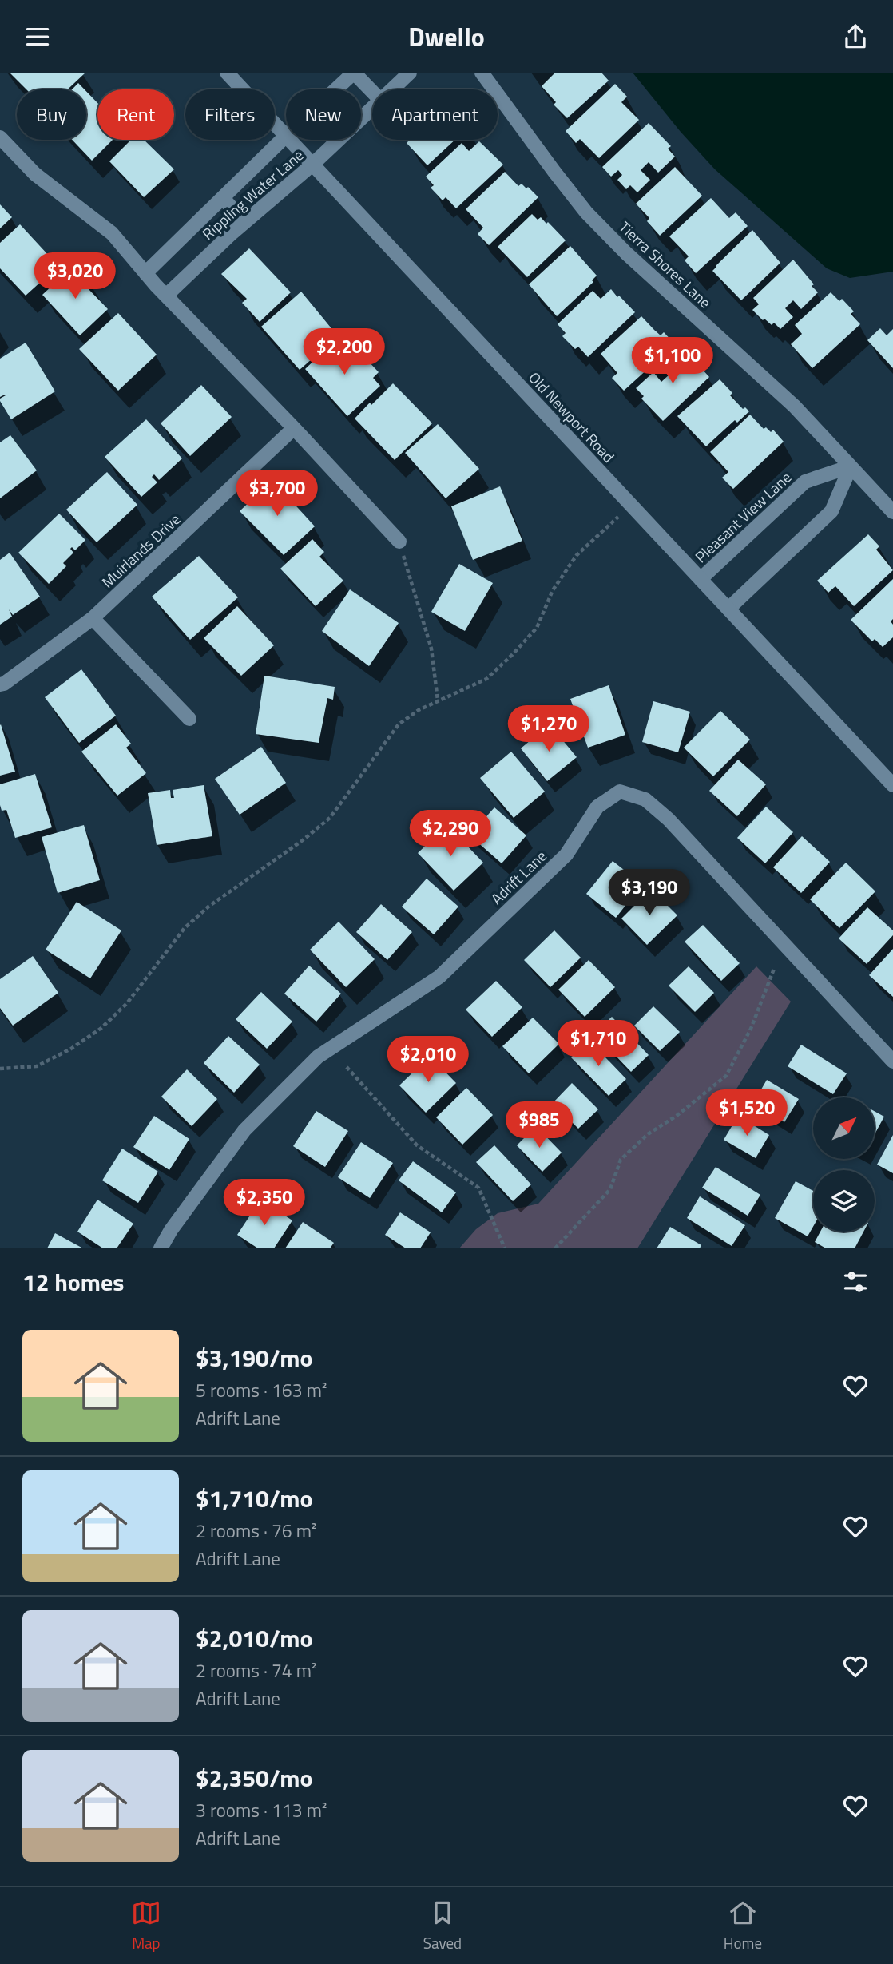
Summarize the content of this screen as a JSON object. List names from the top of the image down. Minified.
{"streets":{"street":["Rippling Water Lane","Tierra Shores Lane","Old Newport Road","Pleasant View Lane","Muirlands Drive","Adrift Lane"]},"crossings":[["Rippling Water Lane","Old Newport Road"],["Tierra Shores Lane","Pleasant View Lane"],["Old Newport Road","Pleasant View Lane"]],"north":"top right","page":{"header":"Dwello","chip":["Buy","Rent","Filters","New","Apartment"],"price":["$3,020","$2,200","$1,100","$3,700","$1,270","$2,290","$3,190","$1,710","$2,010","$1,520","$985","$2,350"],"heading":"12 homes","list":[{"name":"$3,190/mo","note":"5 rooms · 163 m² · Adrift Lane"},{"name":"$1,710/mo","note":"2 rooms · 76 m² · Adrift Lane"},{"name":"$2,010/mo","note":"2 rooms · 74 m² · Adrift Lane"},{"name":"$2,350/mo","note":"3 rooms · 113 m² · Adrift Lane"}],"tabs":["Map","Saved","Home"]}}
